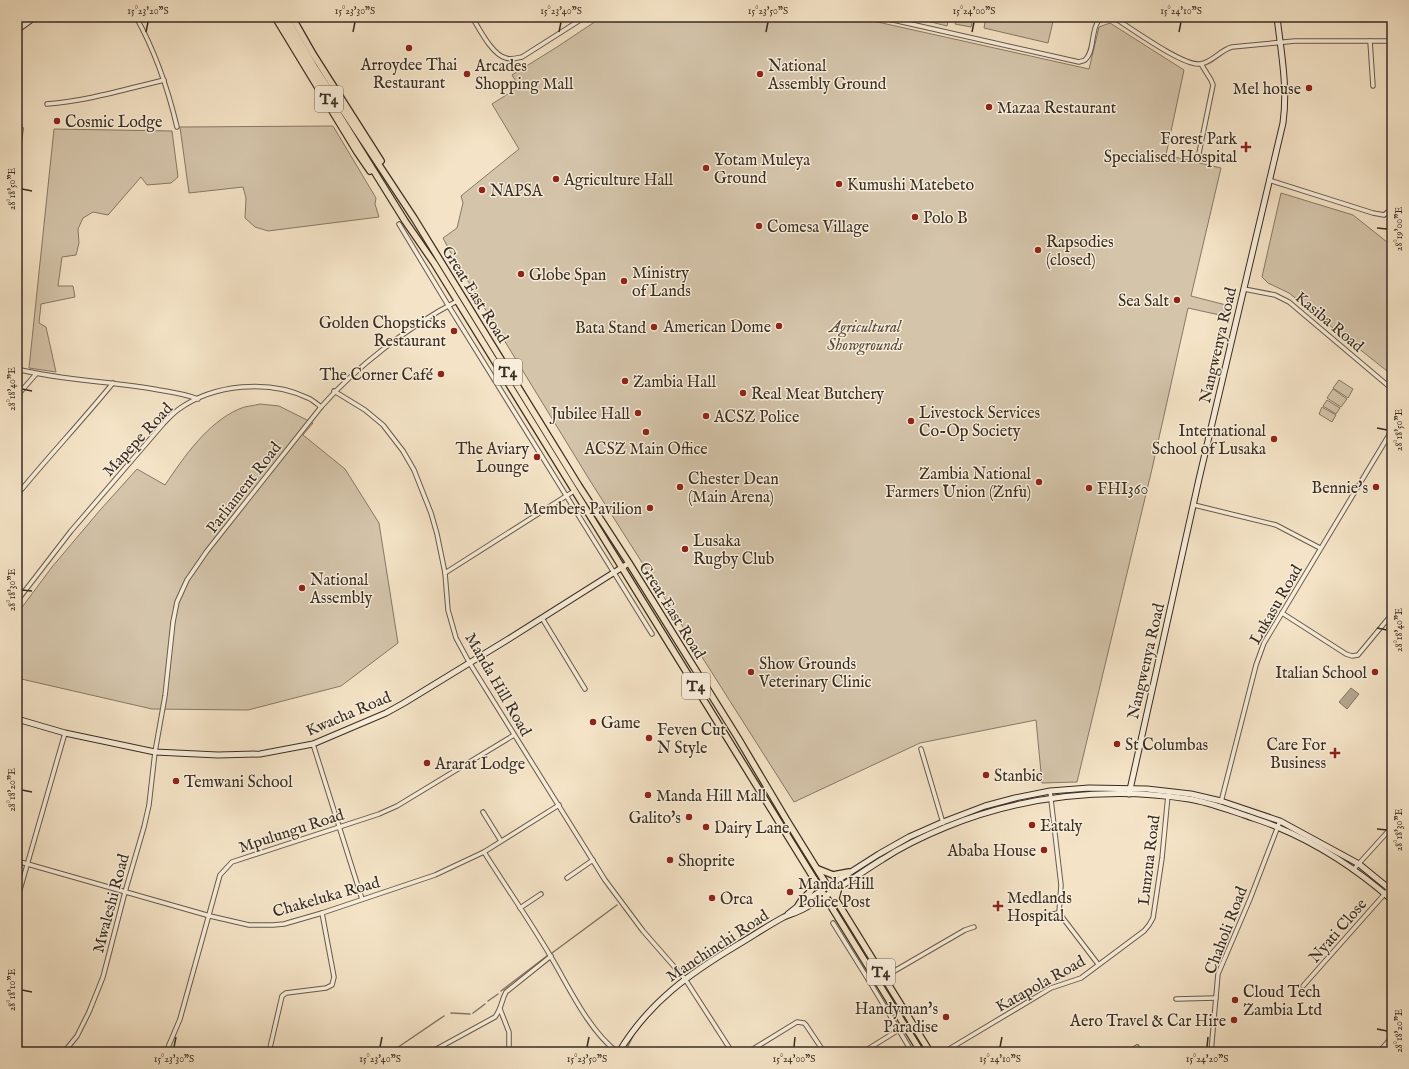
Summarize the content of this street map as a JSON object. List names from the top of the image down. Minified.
{"streets":{"main road":["T4","Great East Road","Nangwenya Road","Kwacha Road","Manchinchi Road"],"street":["Kasiba Road","Mapepe Road","Parliament Road","Lukasu Road","Manda Hill Road","Mpulungu Road","Lunzua Road","Chakeluka Road","Mwaleshi Road","Chaholi Road","Nyati Close","Katapola Road"]},"crossings":[["Great East Road","Parliament Road"],["Great East Road","Kwacha Road"],["Great East Road","Manchinchi Road"],["Kasiba Road","Nangwenya Road"],["Mapepe Road","Parliament Road"],["Parliament Road","Manda Hill Road"],["Parliament Road","Kwacha Road"],["Parliament Road","Mwaleshi Road"],["Manda Hill Road","Kwacha Road"],["Manda Hill Road","Mpulungu Road"],["Manda Hill Road","Chakeluka Road"],["Manda Hill Road","Manchinchi Road"],["Kwacha Road","Mwaleshi Road"],["Mpulungu Road","Chakeluka Road"],["Lunzua Road","Katapola Road"],["Chakeluka Road","Mwaleshi Road"]],"parks":["Agricultural Showgrounds"],"places":{"other":["Arroydee Thai Restaurant","Arcades Shopping Mall","National Assembly Ground","Mel house","Mazaa Restaurant","Cosmic Lodge","Yotam Muleya Ground","Agriculture Hall","Kumushi Matebeto","NAPSA","Polo B","Comesa Village","Rapsodies (closed)","Globe Span","Ministry of Lands","Sea Salt","American Dome","Bata Stand","Golden Chopsticks Restaurant","The Corner Café","Zambia Hall","Real Meat Butchery","Jubilee Hall","ACSZ Police","Livestock Services Co-Op Society","ACSZ Main Office","International School of Lusaka","The Aviary Lounge","Zambia National Farmers Union (Znfu)","Chester Dean (Main Arena)","Bennie's","FHI360","Members Pavilion","Lusaka Rugby Club","National Assembly","Show Grounds Veterinary Clinic","Italian School","Game","Feven Cut N Style","St Columbas","Ararat Lodge","Stanbic","Temwani School","Manda Hill Mall","Galito's","Eataly","Dairy Lane","Ababa House","Shoprite","Manda Hill Police Post","Orca","Cloud Tech Zambia Ltd","Handyman's Paradise","Aero Travel & Car Hire"],"health":["Forest Park Specialised Hospital","Care For Business","Medlands Hospital"]},"coordinates":["15°23'20\"S","15°23'30\"S","15°23'40\"S","15°23'50\"S","15°24'00\"S","15°24'10\"S","28°18'50\"E","28°19'00\"E","28°18'40\"E","28°18'30\"E","28°18'20\"E","28°18'10\"E","15°24'20\"S"]}
